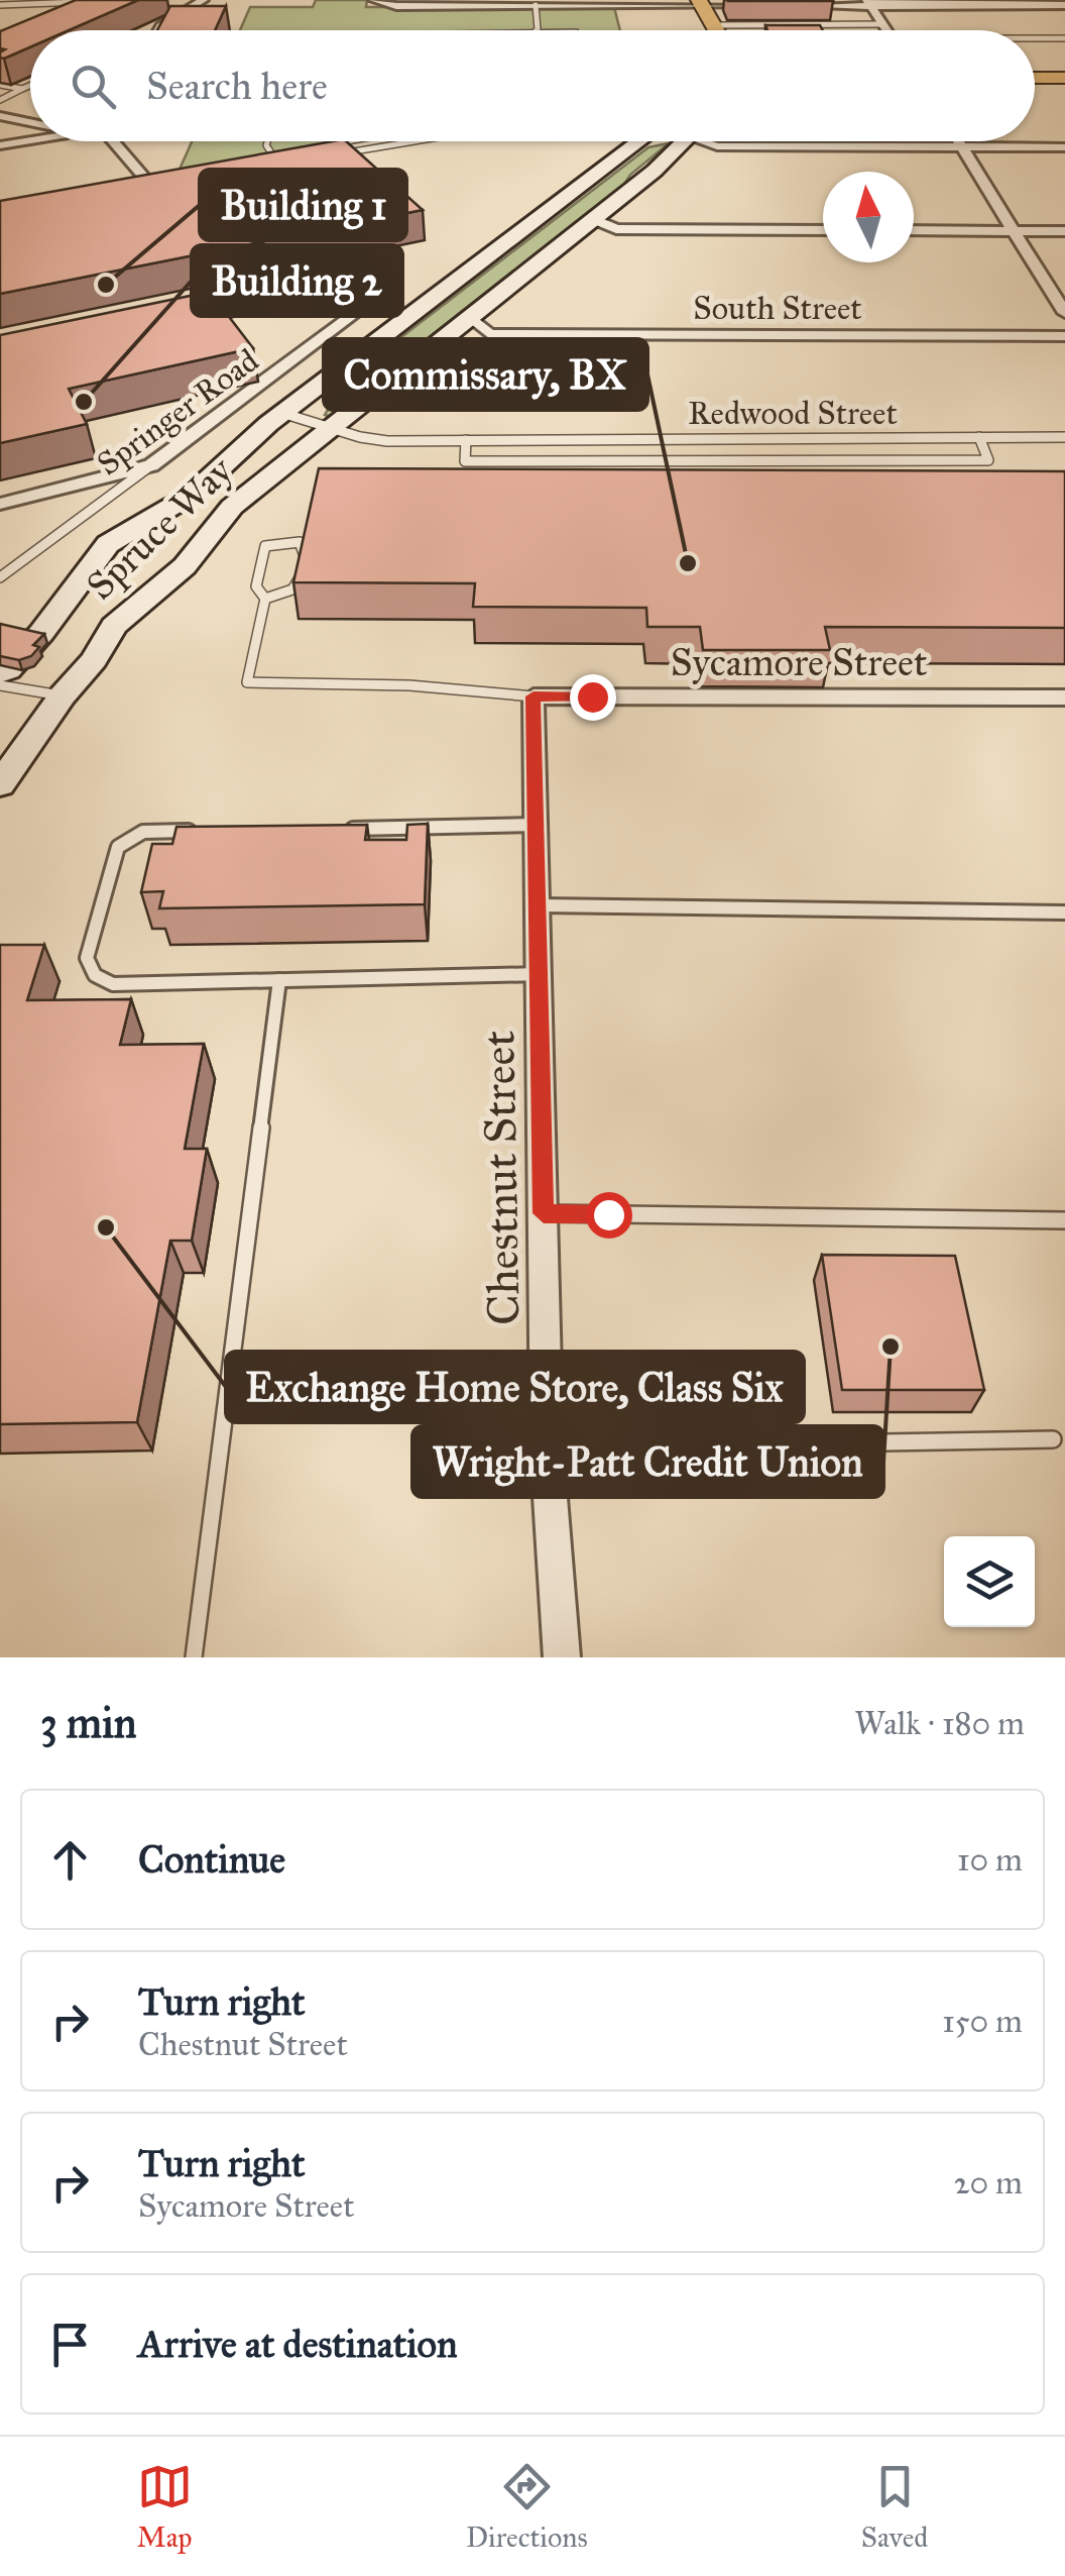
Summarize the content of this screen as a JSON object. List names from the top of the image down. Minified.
{"streets":{"street":["South Street","Springer Road","Spruce Way","Sycamore Street","Chestnut Street"],"lane":["Redwood Street"]},"crossings":[["South Street","Spruce Way"],["Redwood Street","Spruce Way"],["Sycamore Street","Chestnut Street"]],"places":["Building 1","Building 2","Commissary, BX","Exchange Home Store, Class Six","Wright-Patt Credit Union"],"north":"top","page":{"search":"Search here","heading":["3 min","Walk · 180 m"],"list":[["Continue","10 m"],["Turn right","Chestnut Street","150 m"],["Turn right","Sycamore Street","20 m"],"Arrive at destination"],"nav":["Map","Directions","Saved"]}}
